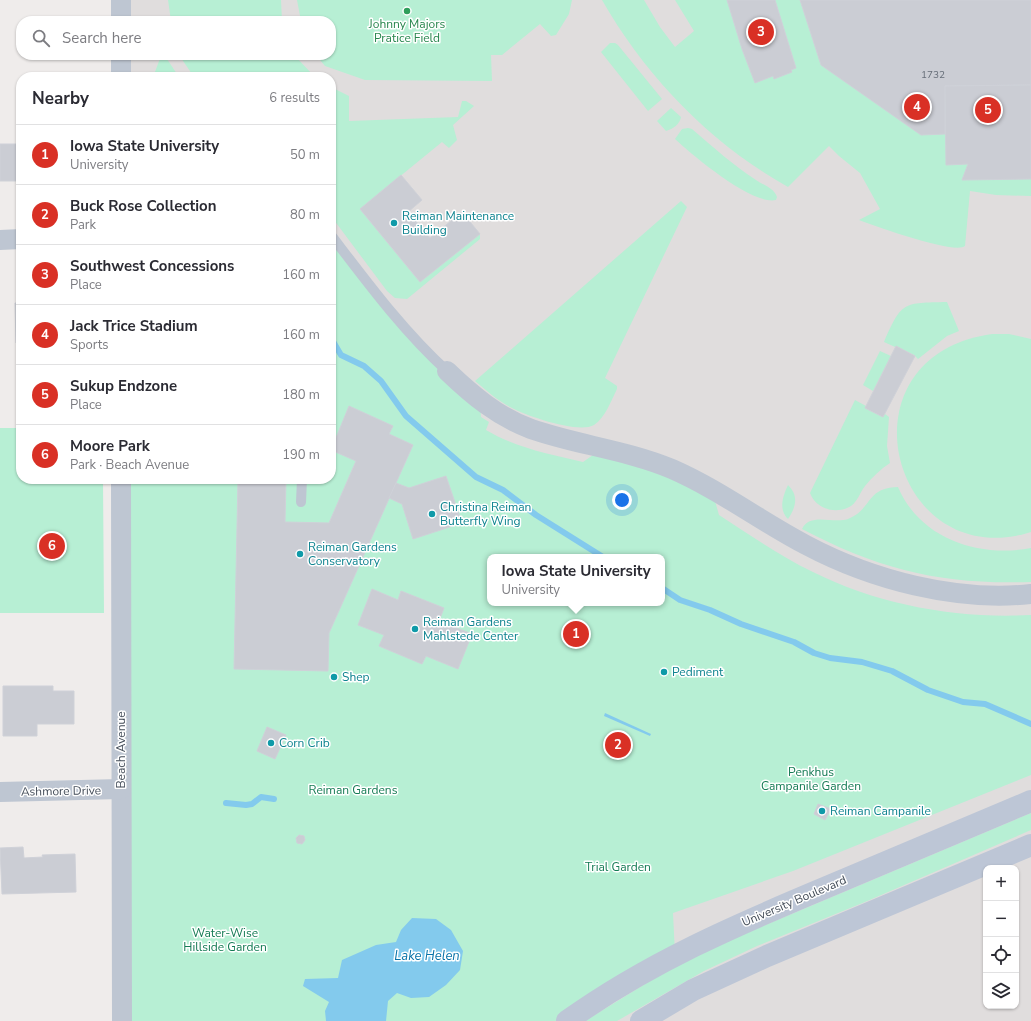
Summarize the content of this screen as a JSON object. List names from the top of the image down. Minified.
{"streets":{"main road":["University Boulevard"],"street":["Beach Avenue","Ashmore Drive"]},"crossings":[["Beach Avenue","Ashmore Drive"]],"water":["Lake Helen"],"parks":["Penkhus Campanile Garden","Reiman Gardens","Trial Garden","Water-Wise Hillside Garden"],"places":["Johnny Majors Pratice Field","Reiman Maintenance Building","Christina Reiman Butterfly Wing","Reiman Gardens Conservatory","Reiman Gardens Mahlstede Center","Pediment","Shep","Corn Crib","Reiman Campanile"],"house_numbers":["1732"],"page":{"search":"Search here","pins":["3","4","5","6","1","2"],"heading":["Nearby","6 results"],"list":[{"mark":"1","name":"Iowa State University","note":"University","value":"50 m"},{"mark":"2","name":"Buck Rose Collection","note":"Park","value":"80 m"},{"mark":"3","name":"Southwest Concessions","note":"Place","value":"160 m"},{"mark":"4","name":"Jack Trice Stadium","note":"Sports","value":"160 m"},{"mark":"5","name":"Sukup Endzone","note":"Place","value":"180 m"},{"mark":"6","name":"Moore Park","note":"Park · Beach Avenue","value":"190 m"}],"popup":["Iowa State University","University"],"map_buttons":["+","−"]}}
